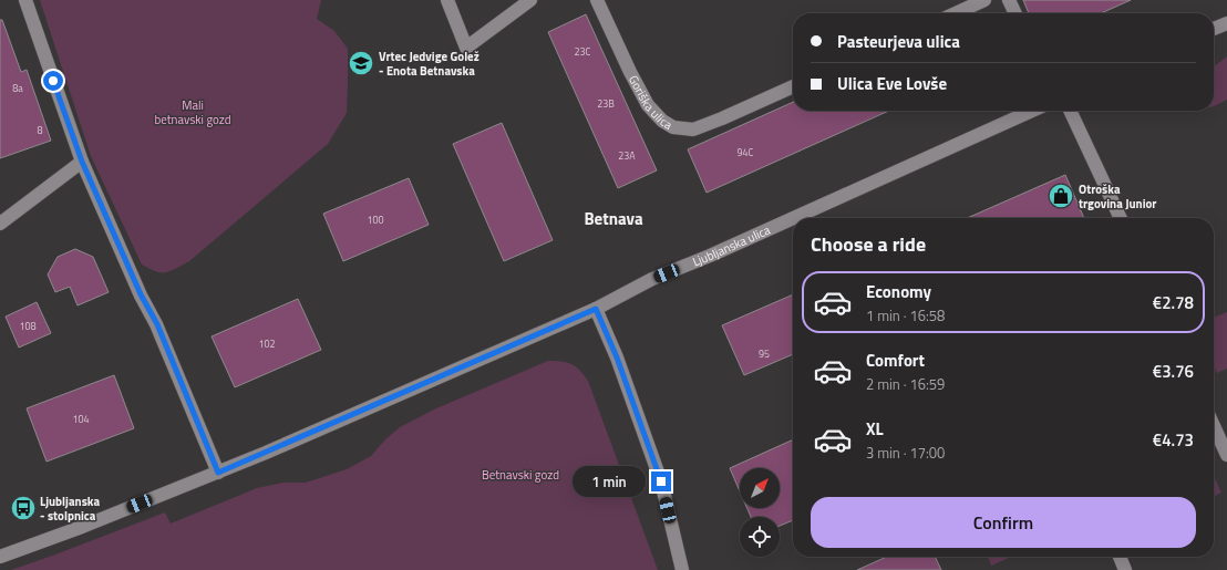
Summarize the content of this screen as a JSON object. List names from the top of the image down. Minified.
{"streets":{"street":["Goriška ulica","Ljubljanska ulica"]},"districts":["Betnava"],"parks":["Mali betnavski gozd","Betnavski gozd"],"places":{"school or university":["Vrtec Jedvige Golež - Enota Betnavska"],"shop":["Otroška trgovina Junior"],"bus stop":["Ljubljanska - stolpnica"]},"house_numbers":["23C","8a","23B","8","94C","23A","100","108","102","95","104"],"north":"top right","page":{"banner":["Pasteurjeva ulica","Ulica Eve Lovše"],"heading":"Choose a ride","list":[{"name":"Economy","note":"1 min · 16:58","value":"€2.78"},{"name":"Comfort","note":"2 min · 16:59","value":"€3.76"},{"name":"XL","note":"3 min · 17:00","value":"€4.73"}],"bubble":"1 min","buttons":"Confirm"}}
